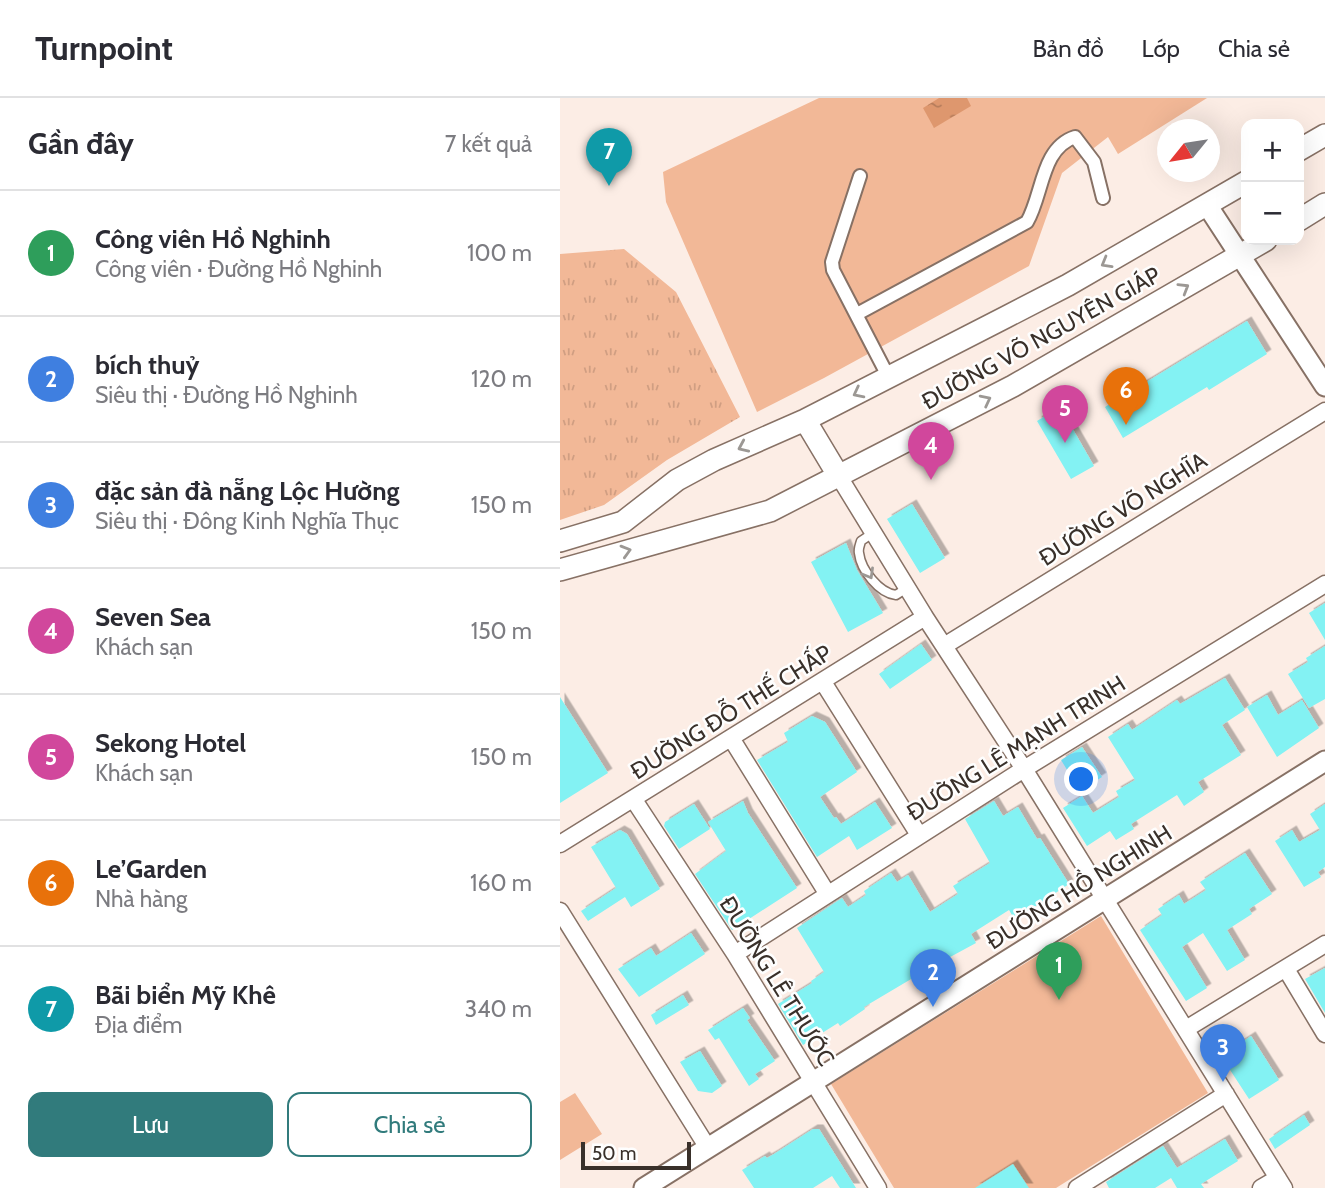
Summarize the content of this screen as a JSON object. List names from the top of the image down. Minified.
{"streets":{"main road":["ĐƯỜNG VÕ NGUYÊN GIÁP"],"street":["ĐƯỜNG VÕ NGHĨA","ĐƯỜNG ĐỖ THẾ CHẤP","ĐƯỜNG LÊ MẠNH TRINH","ĐƯỜNG HỒ NGHINH","ĐƯỜNG LÊ THƯỚC"]},"crossings":[["ĐƯỜNG ĐỖ THẾ CHẤP","ĐƯỜNG LÊ THƯỚC"],["ĐƯỜNG LÊ MẠNH TRINH","ĐƯỜNG LÊ THƯỚC"],["ĐƯỜNG HỒ NGHINH","ĐƯỜNG LÊ THƯỚC"]],"scale_bar":"50 m","north":"bottom left","page":{"header":"Turnpoint","nav":["Bản đồ","Lớp","Chia sẻ"],"heading":["Gần đây","7 kết quả"],"map_buttons":["+","−"],"pins":["7","6","5","4","1","2","3"],"list":[{"mark":"1","name":"Công viên Hồ Nghinh","note":"Công viên · Đường Hồ Nghinh","value":"100 m"},{"mark":"2","name":"bích thuỷ","note":"Siêu thị · Đường Hồ Nghinh","value":"120 m"},{"mark":"3","name":"đặc sản đà nẵng Lộc Hường","note":"Siêu thị · Đông Kinh Nghĩa Thục","value":"150 m"},{"mark":"4","name":"Seven Sea","note":"Khách sạn","value":"150 m"},{"mark":"5","name":"Sekong Hotel","note":"Khách sạn","value":"150 m"},{"mark":"6","name":"Le’Garden","note":"Nhà hàng","value":"160 m"},{"mark":"7","name":"Bãi biển Mỹ Khê","note":"Địa điểm","value":"340 m"}],"buttons":["Lưu","Chia sẻ"],"scale":"50 m"}}
